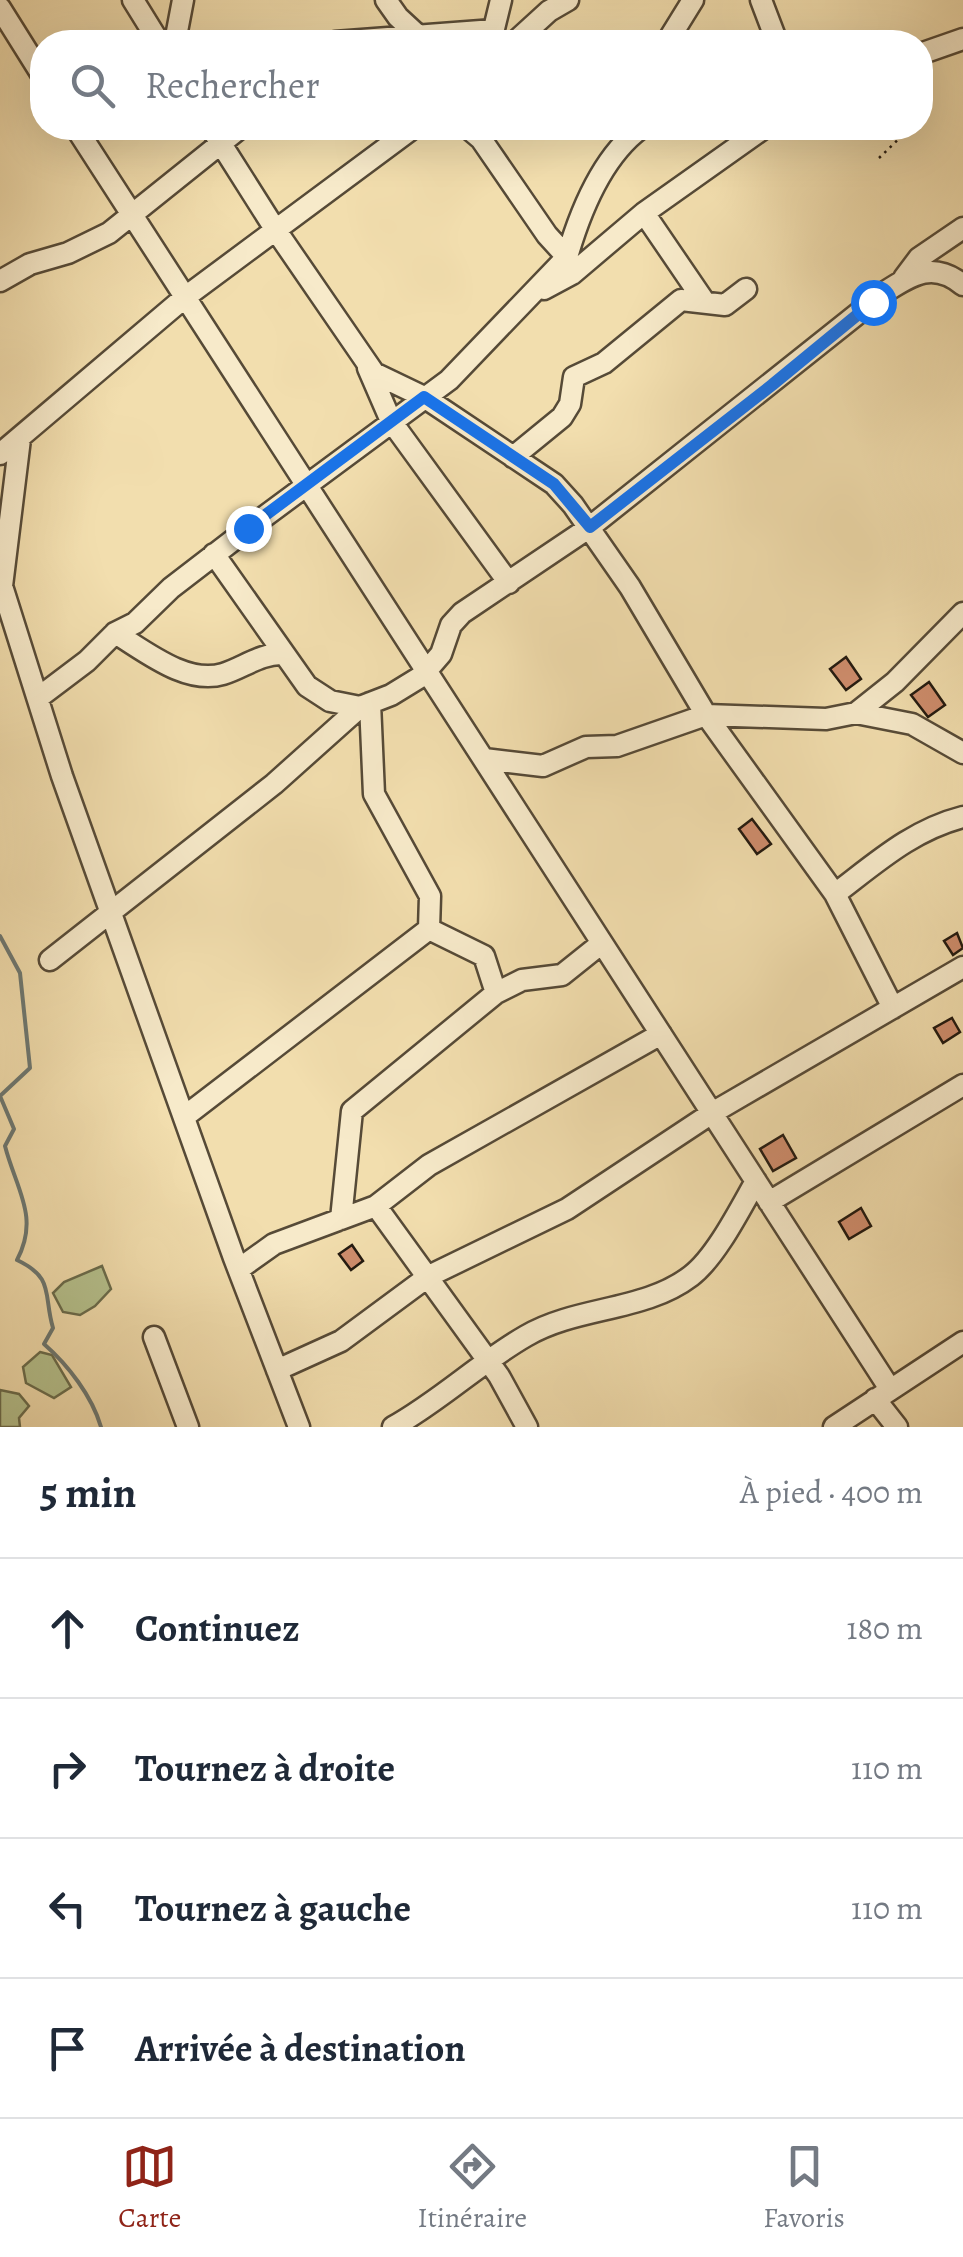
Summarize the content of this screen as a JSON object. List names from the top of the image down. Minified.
{"page":{"search":"Rechercher","heading":["5 min","À pied · 400 m"],"list":[["Continuez","180 m"],["Tournez à droite","110 m"],["Tournez à gauche","110 m"],"Arrivée à destination"],"nav":["Carte","Itinéraire","Favoris"]}}
